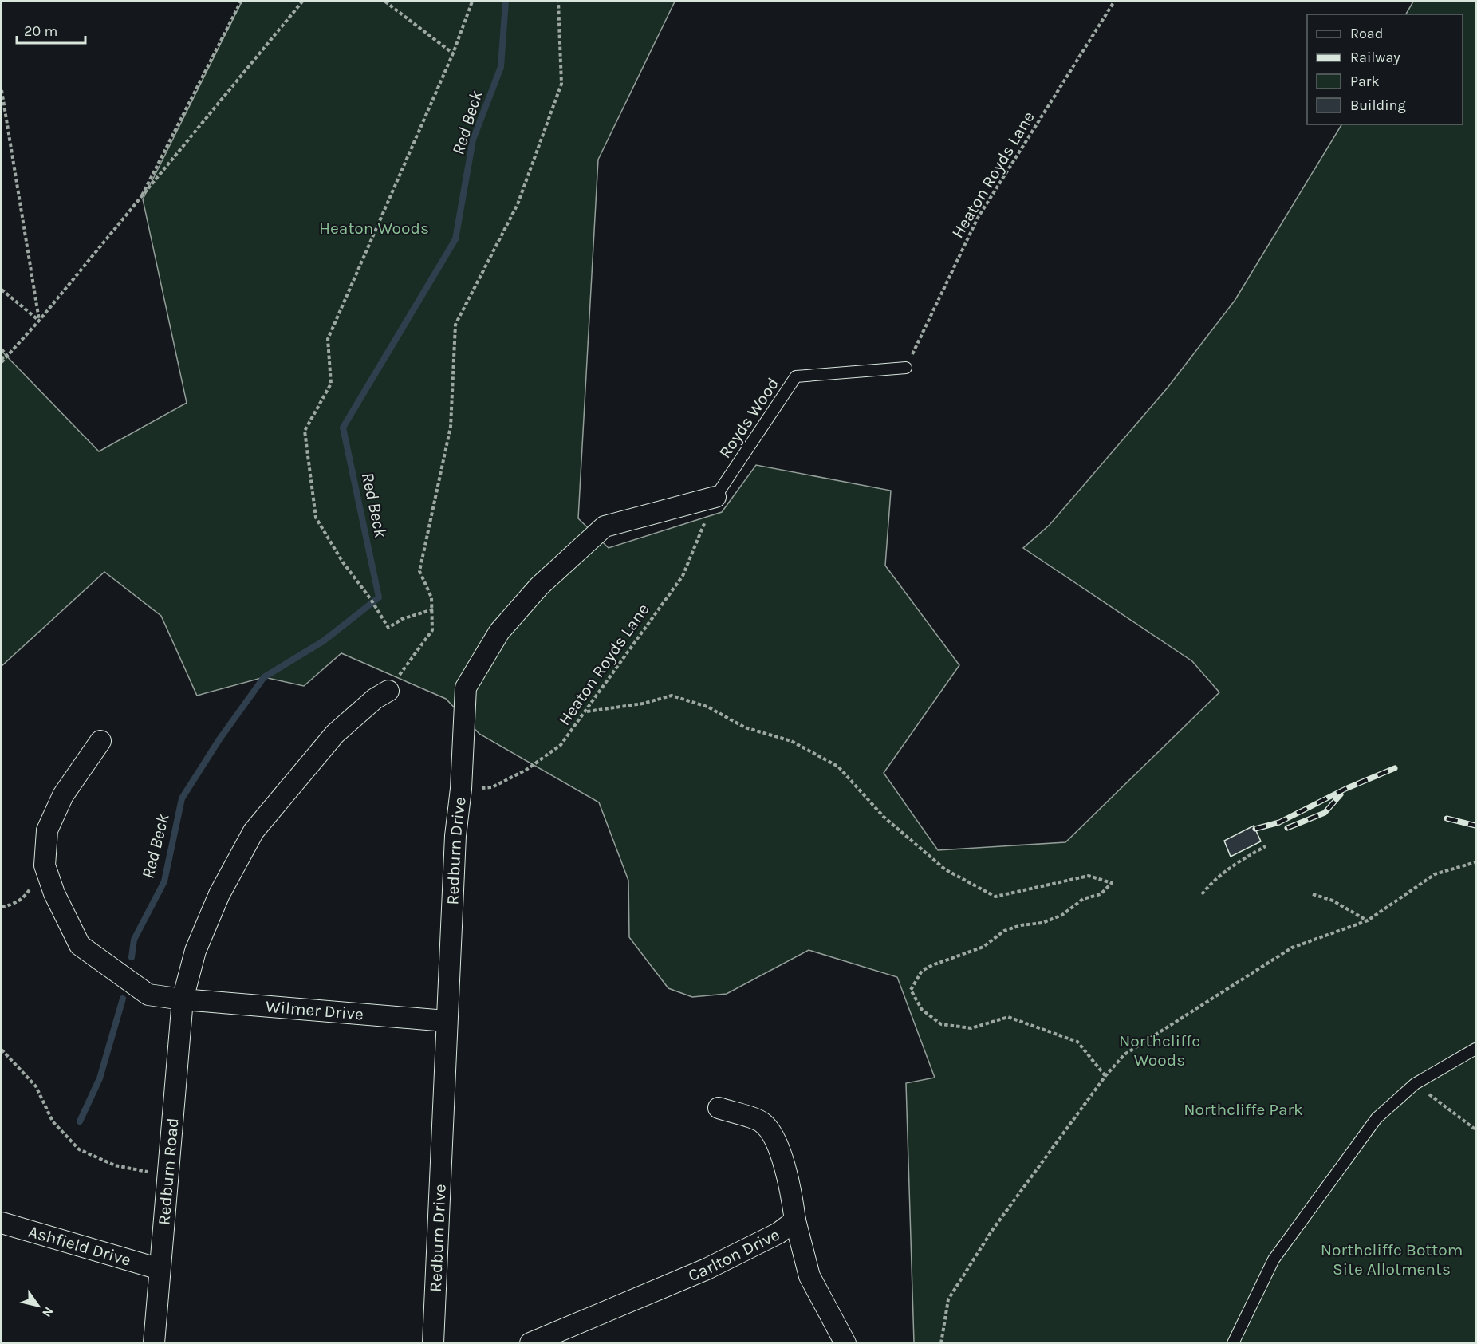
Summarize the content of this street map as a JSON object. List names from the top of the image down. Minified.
{"streets":{"street":["Redburn Drive","Wilmer Drive","Redburn Road","Ashfield Drive","Carlton Drive"],"lane":["Royds Wood"],"path":["Heaton Royds Lane"]},"crossings":[["Heaton Royds Lane","Royds Wood"],["Heaton Royds Lane","Redburn Drive"],["Royds Wood","Redburn Drive"],["Redburn Drive","Wilmer Drive"],["Wilmer Drive","Redburn Road"],["Redburn Road","Ashfield Drive"]],"water":["Red Beck"],"parks":["Heaton Woods","Northcliffe Woods","Northcliffe Park","Northcliffe Bottom Site Allotments"],"legend":["Road","Railway","Park","Building"],"scale_bar":"20 m","north":"bottom right"}
